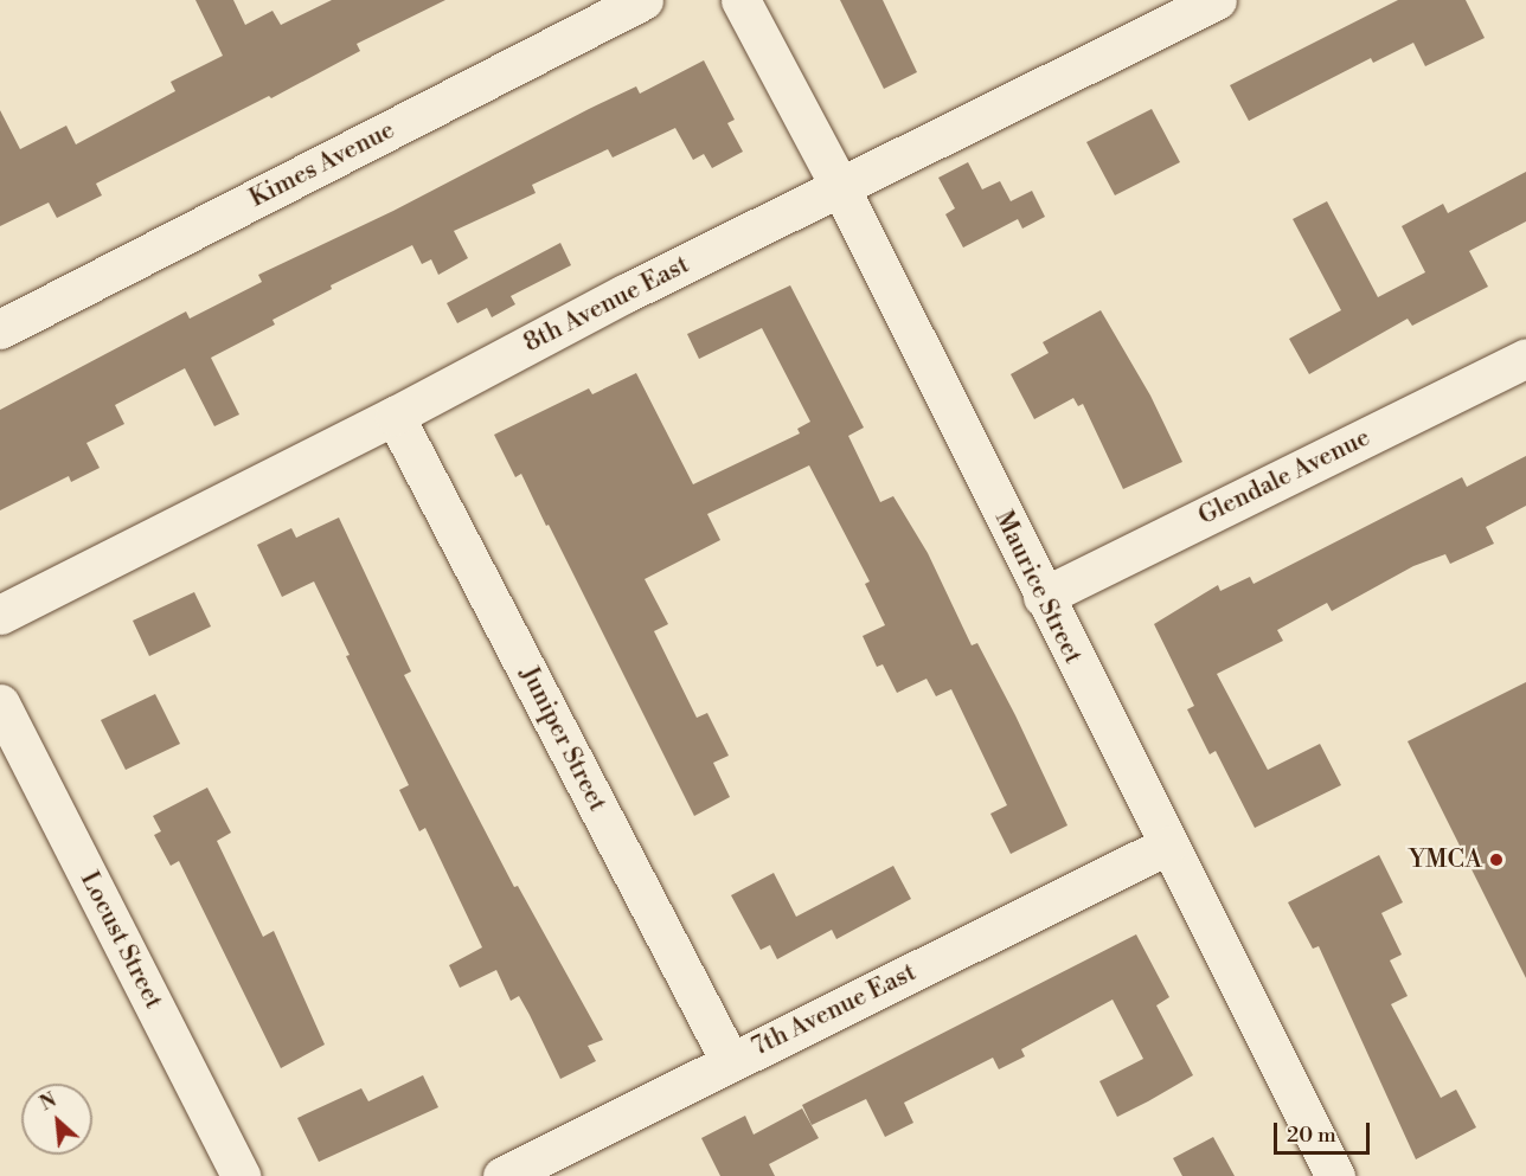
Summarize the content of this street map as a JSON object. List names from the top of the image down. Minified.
{"streets":{"street":["Kimes Avenue","8th Avenue East","Glendale Avenue","Maurice Street","Juniper Street","Locust Street","7th Avenue East"]},"crossings":[["8th Avenue East","Maurice Street"],["8th Avenue East","Juniper Street"],["Glendale Avenue","Maurice Street"],["Maurice Street","7th Avenue East"],["Juniper Street","7th Avenue East"]],"places":["YMCA"],"scale_bar":"20 m","north":"top left"}
